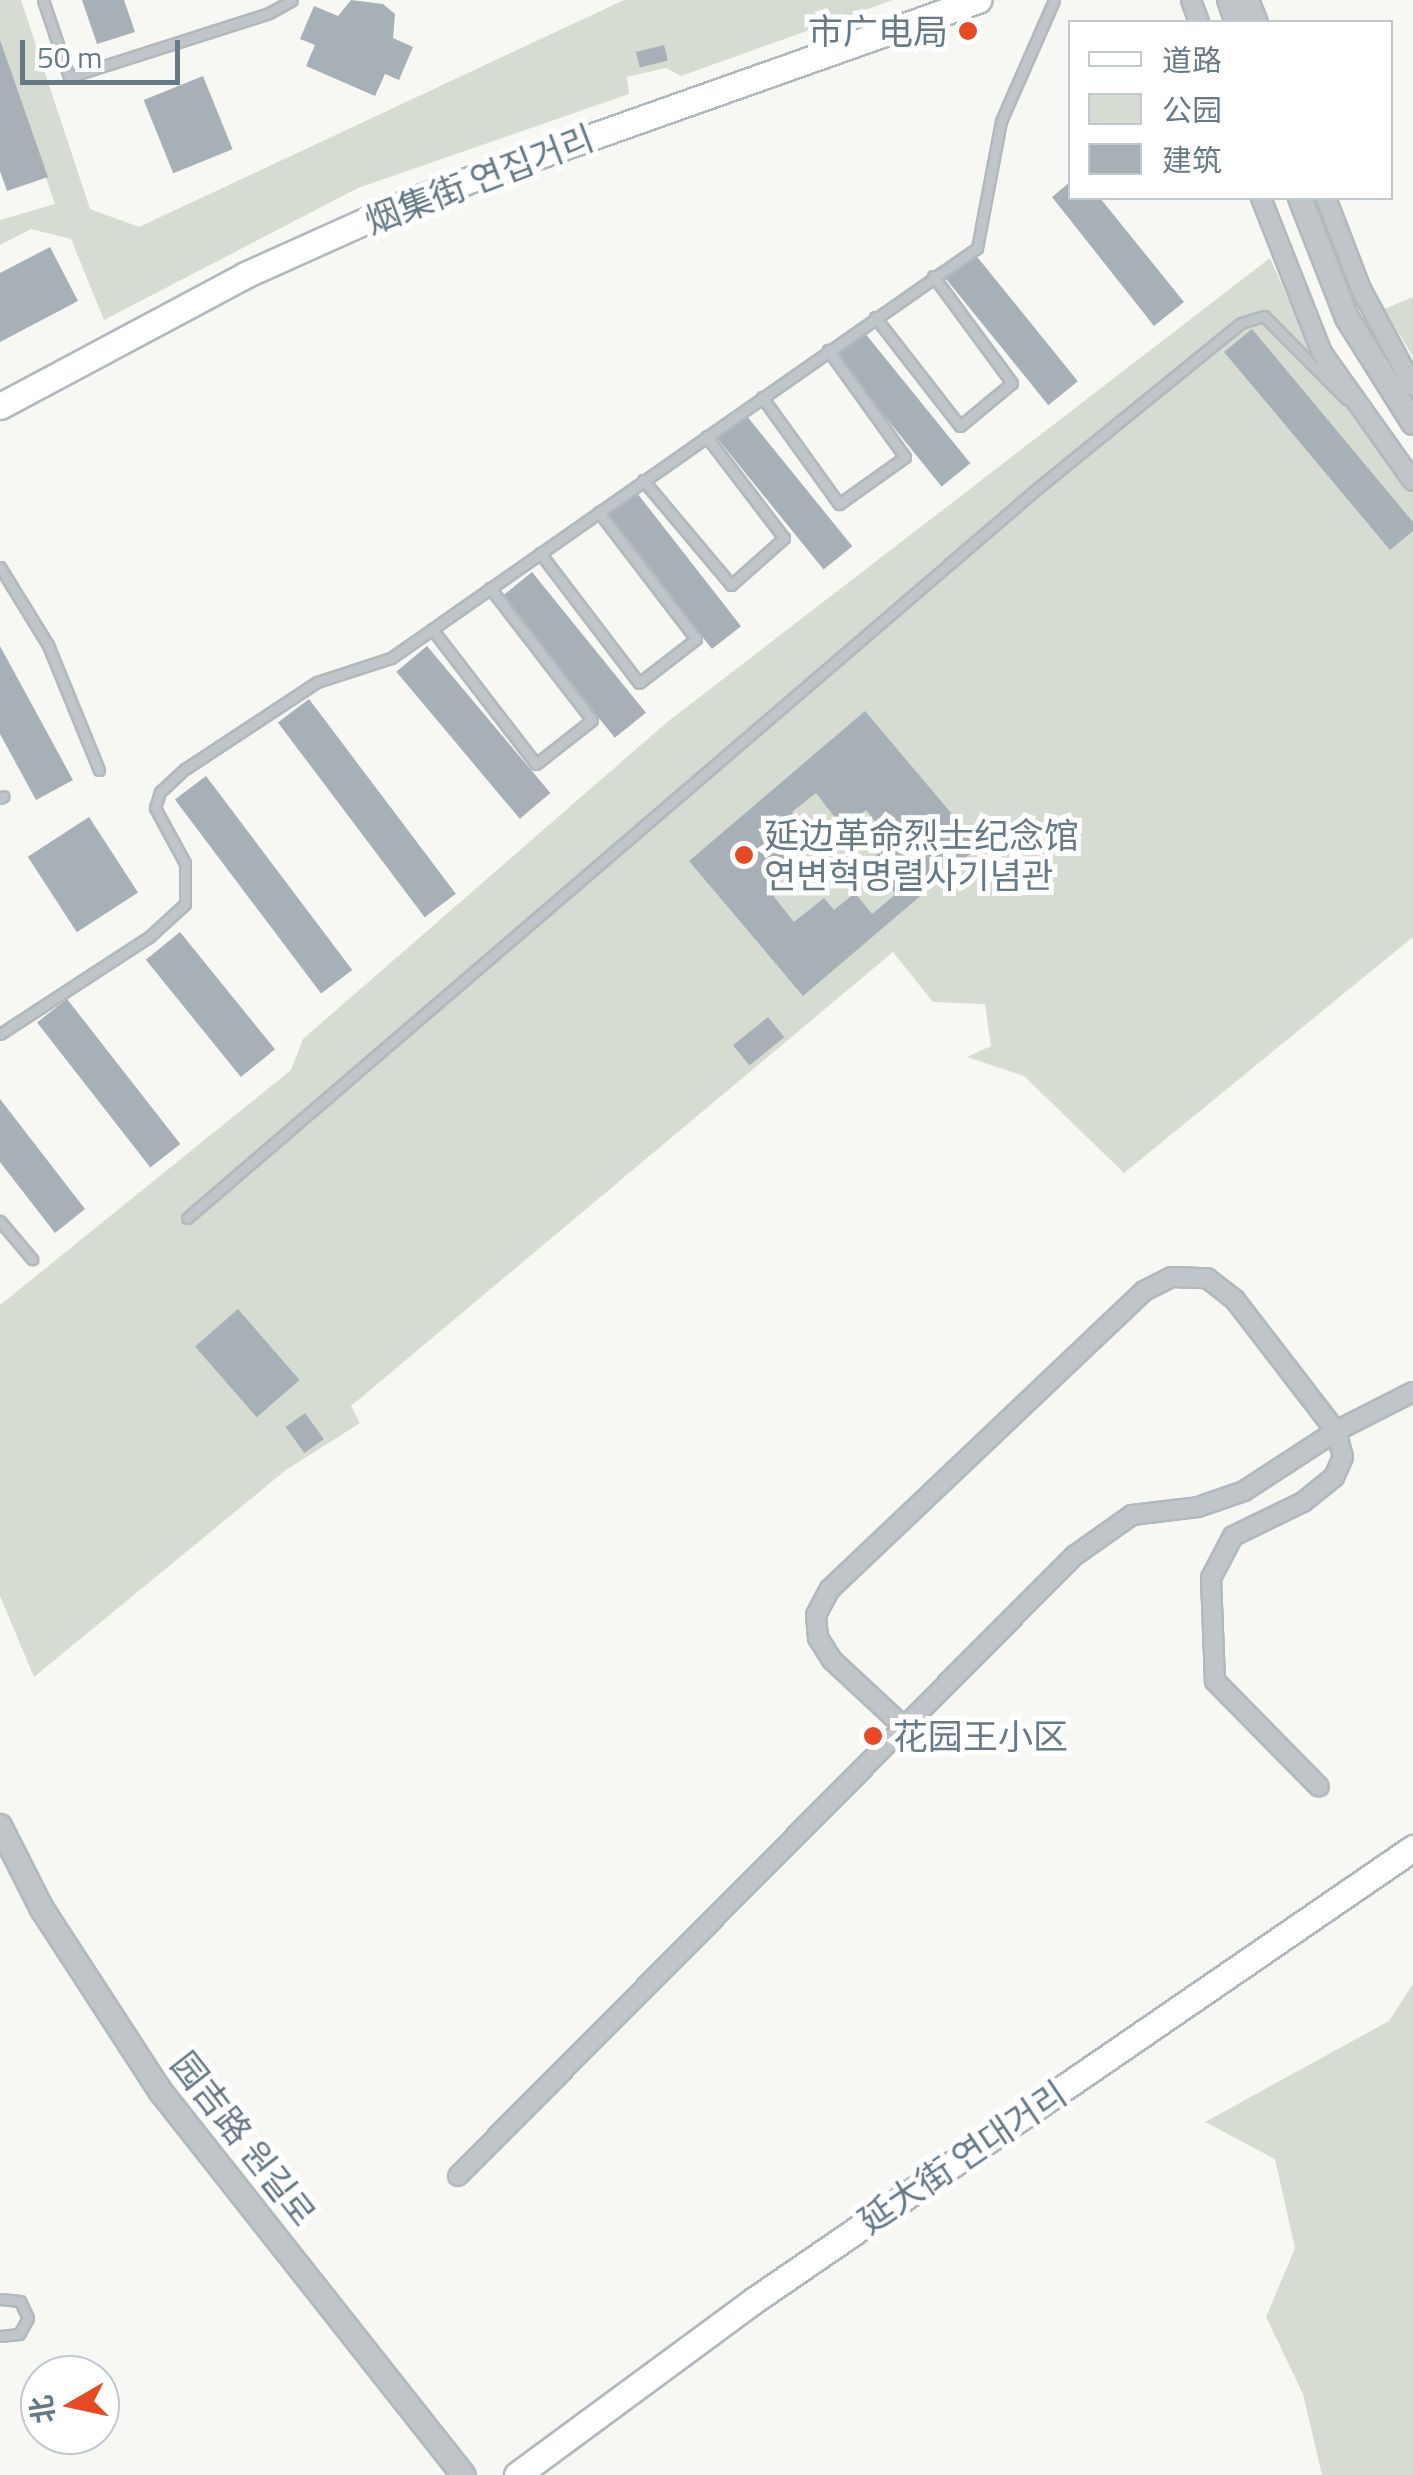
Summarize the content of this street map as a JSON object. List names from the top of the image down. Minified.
{"streets":{"main road":["烟集街 연집거리","延大街 연대거리"],"street":["园吉路 원길로"]},"places":["市广电局","延边革命烈士纪念馆 연변혁명렬사기념관","花园王小区"],"legend":["道路","公园","建筑"],"scale_bar":"50 m","north":"left"}
